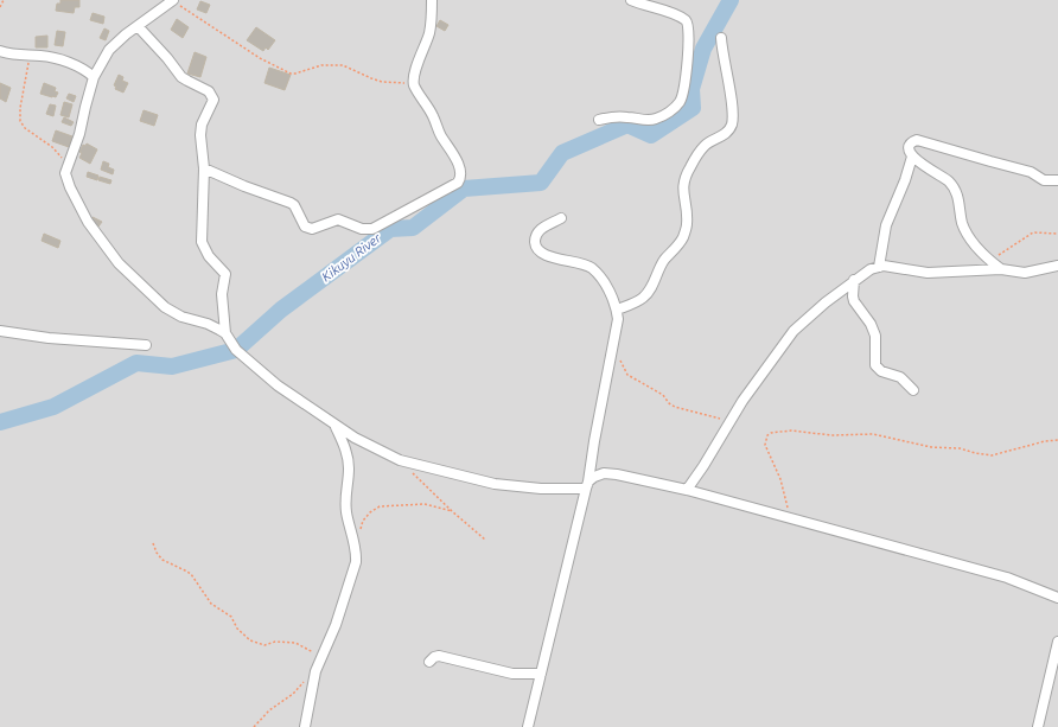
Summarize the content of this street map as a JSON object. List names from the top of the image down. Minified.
{"water":["Kikuyu River"]}
